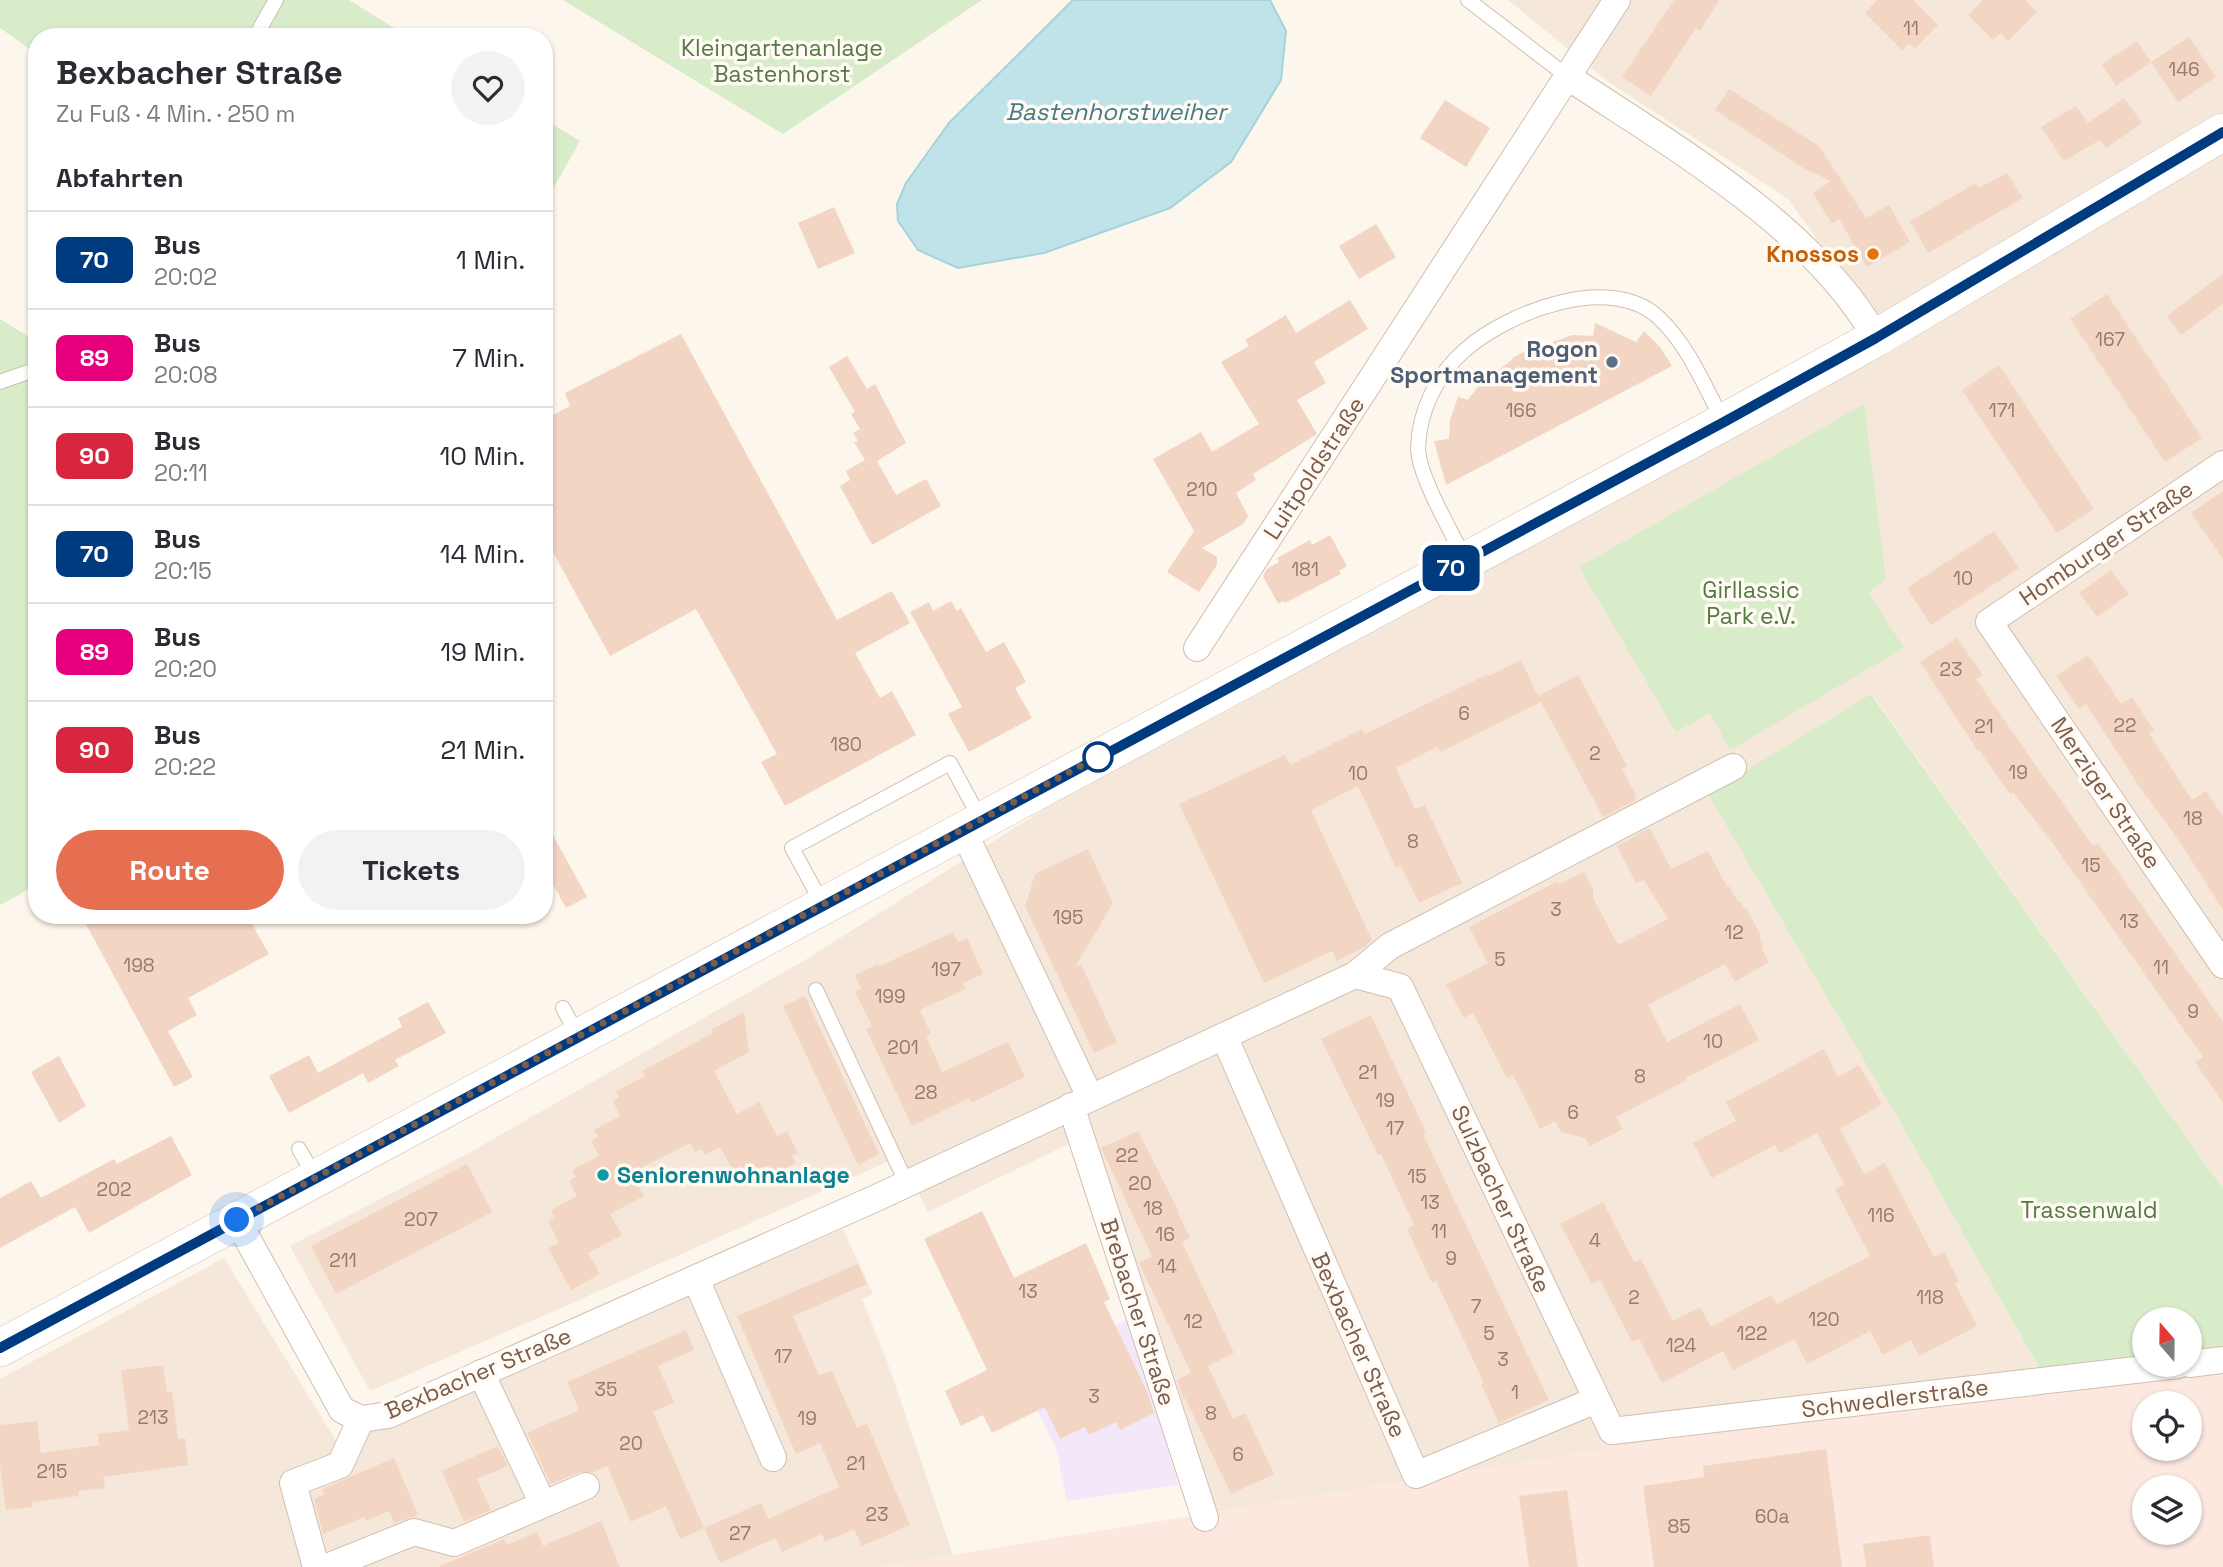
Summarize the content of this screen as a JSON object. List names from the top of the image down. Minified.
{"streets":{"street":["Luitpoldstraße","Homburger Straße","Merziger Straße","Sulzbacher Straße","Brebacher Straße","Bexbacher Straße","Schwedlerstraße"]},"crossings":[["Homburger Straße","Merziger Straße"],["Sulzbacher Straße","Bexbacher Straße"],["Sulzbacher Straße","Schwedlerstraße"],["Brebacher Straße","Bexbacher Straße"]],"water":["Bastenhorstweiher"],"parks":["Kleingartenanlage Bastenhorst","Girllassic Park e.V.","Trassenwald"],"places":["Knossos","Rogon Sportmanagement","Seniorenwohnanlage"],"lines":["bus line 70"],"house_numbers":["11","146","167","166","171","210","181","10","23","6","22","21","180","2","19","10","18","8","15","3","195","13","12","5","198","11","197","199","9","10","201","21","8","28","19","6","17","22","15","20","202","13","18","116","207","11","16","4","9","211","14","13","2","118","7","120","12","5","122","124","17","3","35","1","3","8","213","19","20","6","21","215","23","60a","85","27"],"north":"top","page":{"on_map":"70","heading":[["Bexbacher Straße","Zu Fuß · 4 Min. · 250 m"],"Abfahrten"],"list":[{"mark":"70","name":"Bus","note":"20:02","value":"1 Min."},{"mark":"89","name":"Bus","note":"20:08","value":"7 Min."},{"mark":"90","name":"Bus","note":"20:11","value":"10 Min."},{"mark":"70","name":"Bus","note":"20:15","value":"14 Min."},{"mark":"89","name":"Bus","note":"20:20","value":"19 Min."},{"mark":"90","name":"Bus","note":"20:22","value":"21 Min."}],"buttons":["Route","Tickets"]}}
